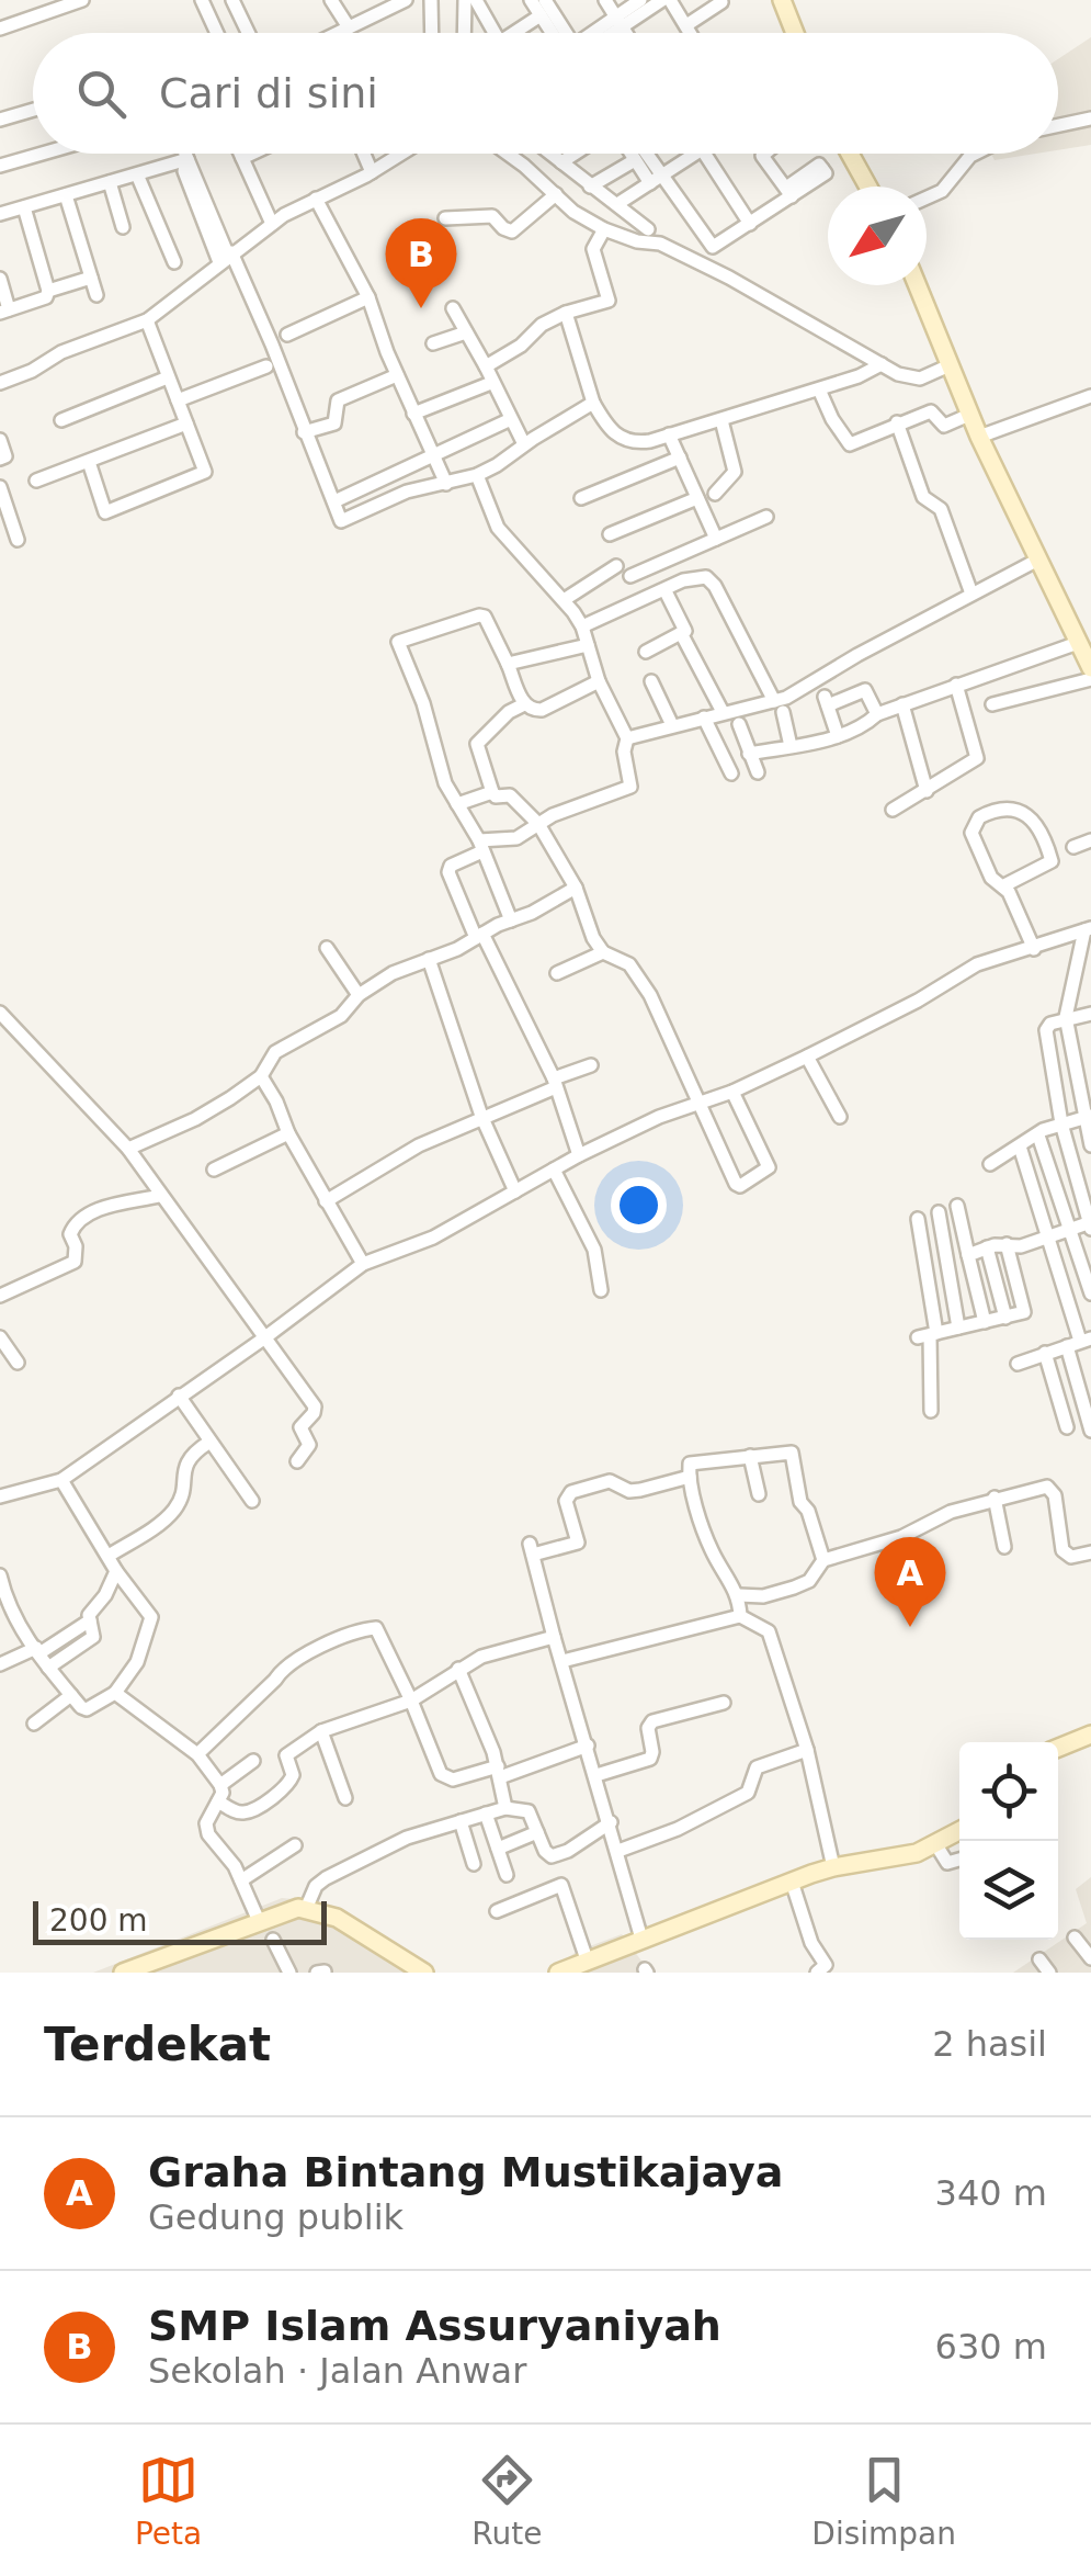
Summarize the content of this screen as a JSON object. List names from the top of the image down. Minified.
{"scale_bar":"200 m","north":"bottom left","page":{"search":"Cari di sini","pins":["B","A"],"scale":"200 m","heading":["Terdekat","2 hasil"],"list":[{"mark":"A","name":"Graha Bintang Mustikajaya","note":"Gedung publik","value":"340 m"},{"mark":"B","name":"SMP Islam Assuryaniyah","note":"Sekolah · Jalan Anwar","value":"630 m"}],"nav":["Peta","Rute","Disimpan"]}}
